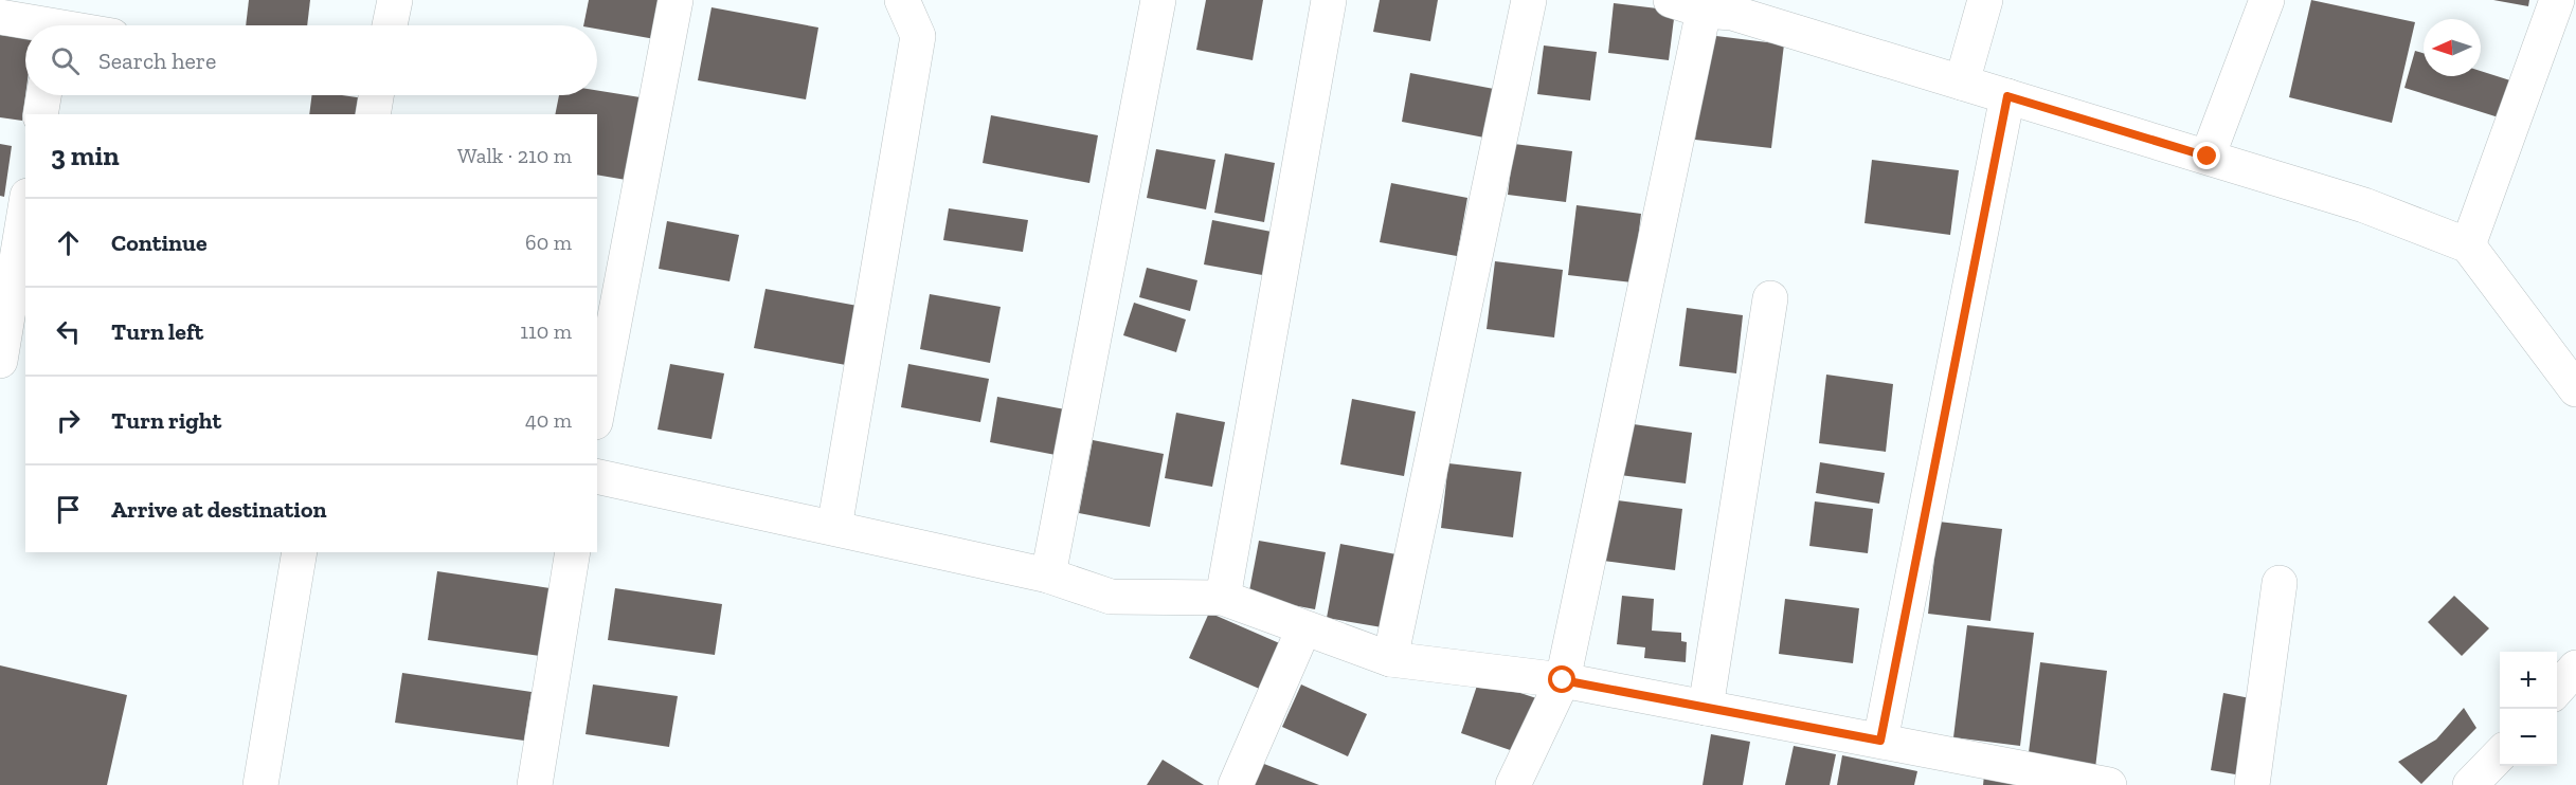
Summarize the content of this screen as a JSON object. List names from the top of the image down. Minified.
{"north":"left","page":{"search":"Search here","heading":["3 min","Walk · 210 m"],"list":[["Continue","60 m"],["Turn left","110 m"],["Turn right","40 m"],"Arrive at destination"],"map_buttons":["+","−"]}}
